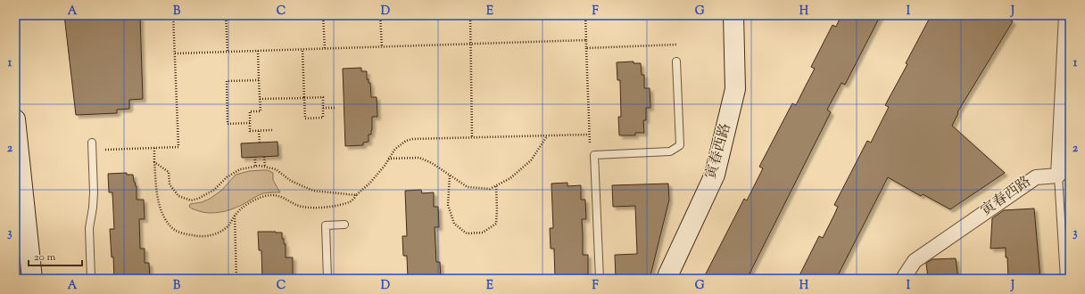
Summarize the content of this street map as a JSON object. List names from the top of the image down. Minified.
{"streets":{"street":["寅春西路"]},"scale_bar":"20 m","grid":{"columns":["A","B","C","D","E","F","G","H","I","J"],"rows":["1","2","3"]}}
